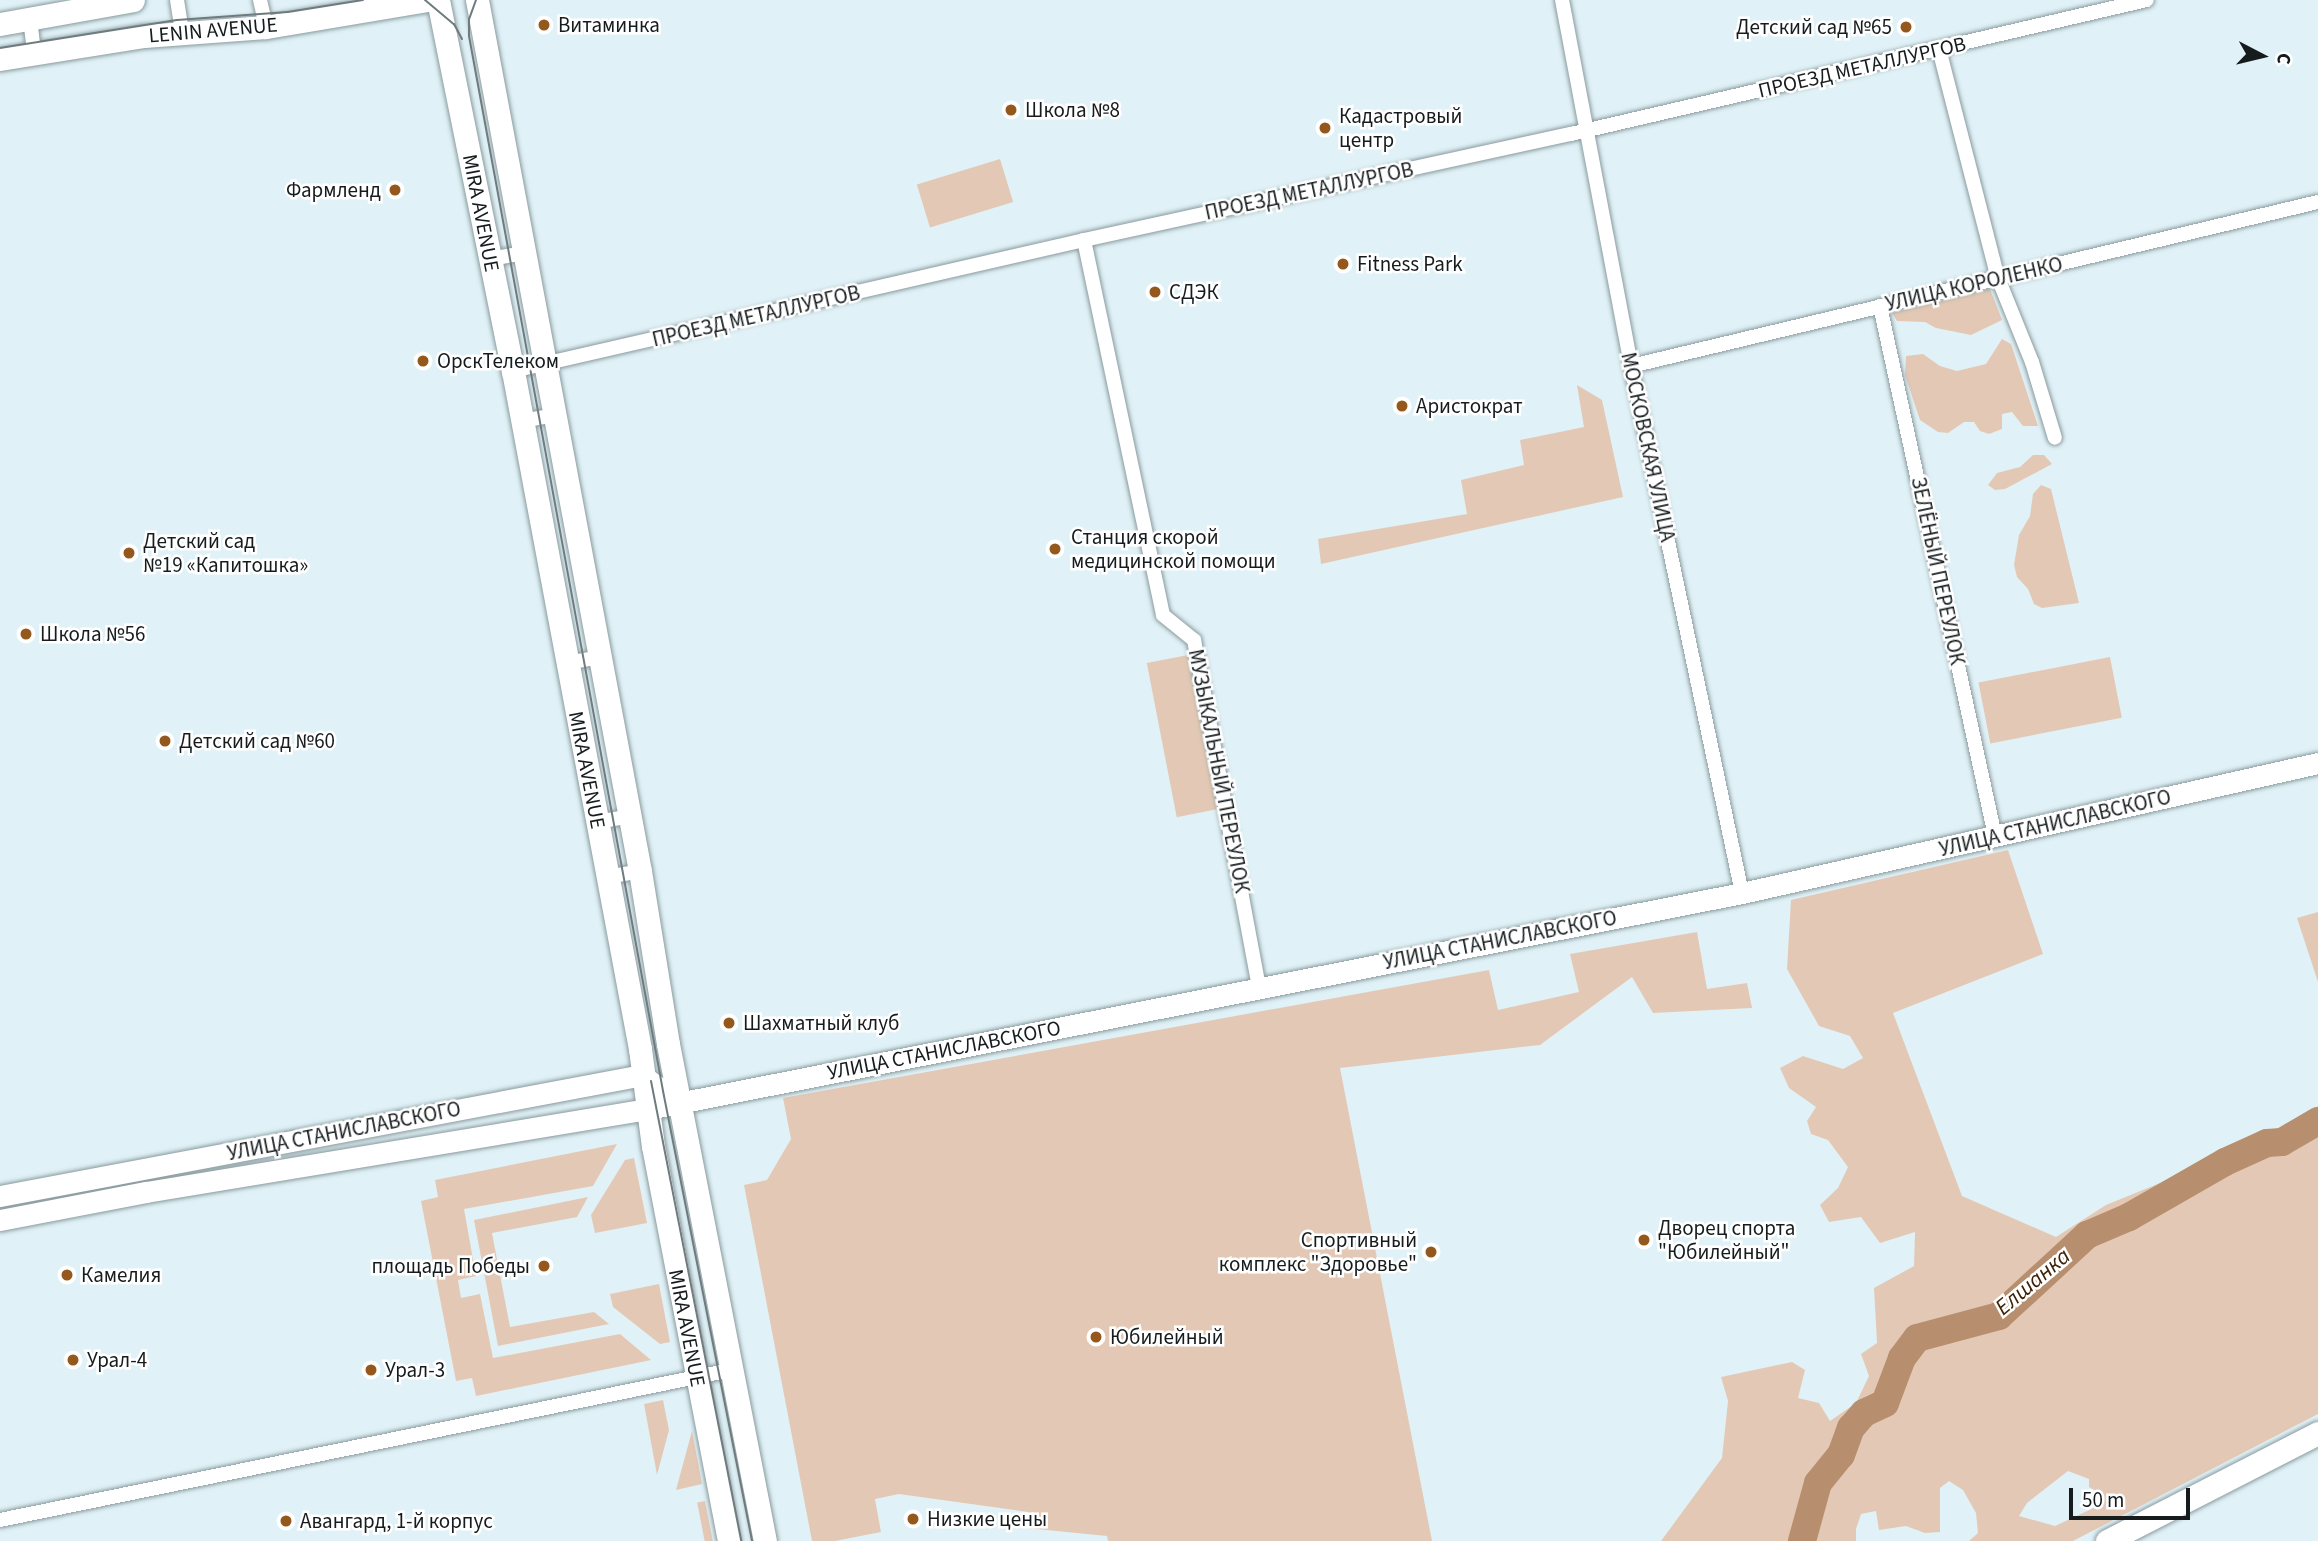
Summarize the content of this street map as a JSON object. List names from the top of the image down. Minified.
{"streets":{"main road":["LENIN AVENUE","MIRA AVENUE","УЛИЦА СТАНИСЛАВСКОГО"],"street":["ПРОЕЗД МЕТАЛЛУРГОВ","УЛИЦА КОРОЛЕНКО","МОСКОВСКАЯ УЛИЦА","ЗЕЛЁНЫЙ ПЕРЕУЛОК","МУЗЫКАЛЬНЫЙ ПЕРЕУЛОК"]},"crossings":[["ПРОЕЗД МЕТАЛЛУРГОВ","MIRA AVENUE"],["ПРОЕЗД МЕТАЛЛУРГОВ","МОСКОВСКАЯ УЛИЦА"],["ПРОЕЗД МЕТАЛЛУРГОВ","МУЗЫКАЛЬНЫЙ ПЕРЕУЛОК"],["MIRA AVENUE","УЛИЦА СТАНИСЛАВСКОГО"],["УЛИЦА КОРОЛЕНКО","МОСКОВСКАЯ УЛИЦА"],["УЛИЦА КОРОЛЕНКО","ЗЕЛЁНЫЙ ПЕРЕУЛОК"],["МОСКОВСКАЯ УЛИЦА","УЛИЦА СТАНИСЛАВСКОГО"],["ЗЕЛЁНЫЙ ПЕРЕУЛОК","УЛИЦА СТАНИСЛАВСКОГО"],["МУЗЫКАЛЬНЫЙ ПЕРЕУЛОК","УЛИЦА СТАНИСЛАВСКОГО"]],"water":["Елшанка"],"places":["Витаминка","Детский сад №65","Школа №8","Кадастровый центр","Фармленд","Fitness Park","СДЭК","ОрскТелеком","Аристократ","Станция скорой медицинской помощи","Детский сад №19 «Капитошка»","Школа №56","Детский сад №60","Шахматный клуб","Дворец спорта \"Юбилейный\"","Спортивный комплекс \"Здоровье\"","площадь Победы","Камелия","Юбилейный","Урал-4","Урал-3","Низкие цены","Авангард, 1-й корпус"],"scale_bar":"50 m","north":"right"}
